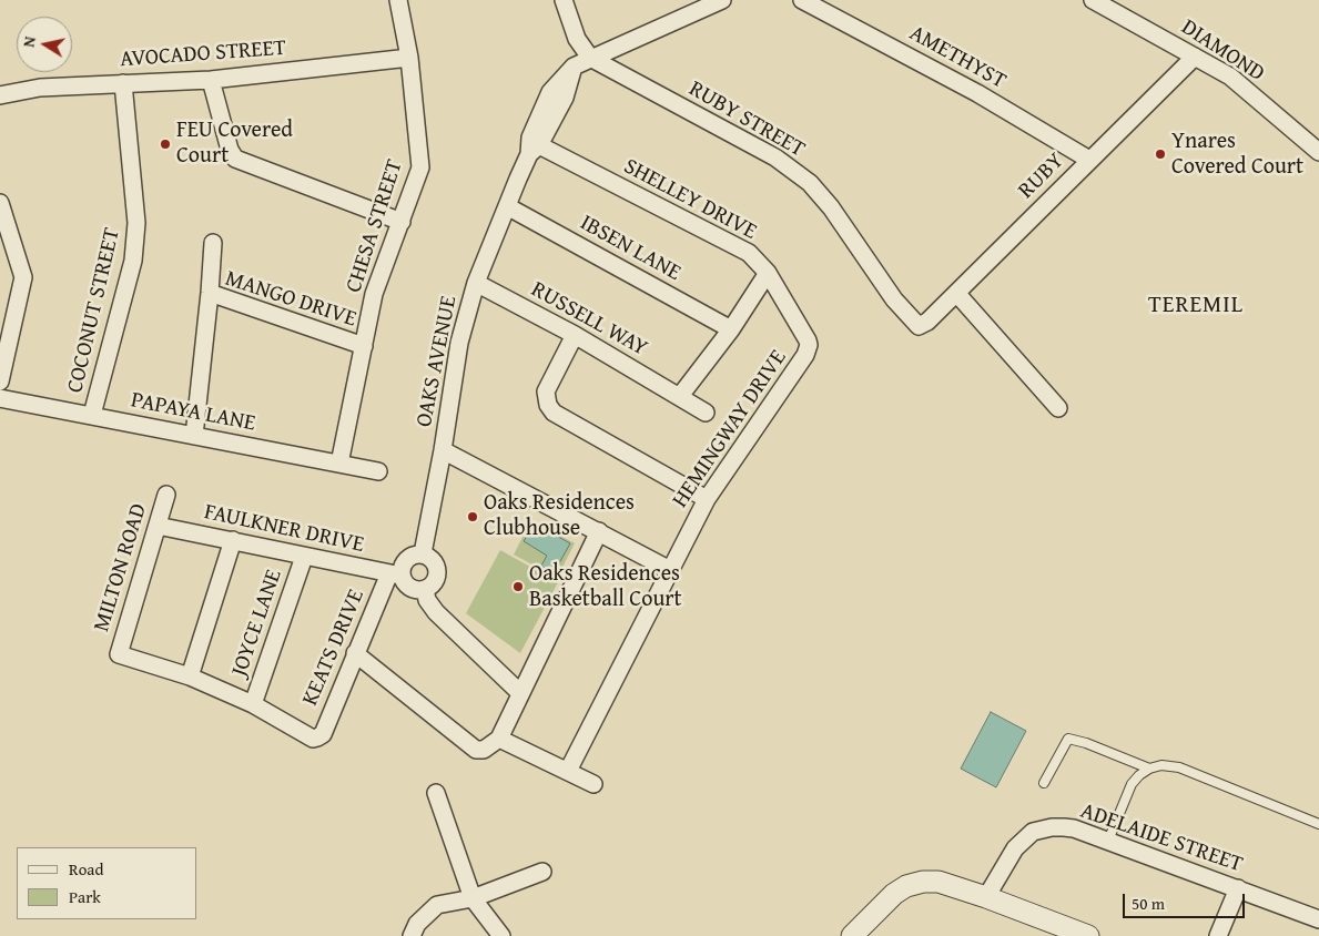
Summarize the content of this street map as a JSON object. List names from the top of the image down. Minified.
{"streets":{"street":["DIAMOND","AVOCADO STREET","AMETHYST","RUBY STREET","RUBY","SHELLEY DRIVE","CHESA STREET","IBSEN LANE","MANGO DRIVE","COCONUT STREET","RUSSELL WAY","OAKS AVENUE","PAPAYA LANE","HEMINGWAY DRIVE","FAULKNER DRIVE","MILTON ROAD","JOYCE LANE","KEATS DRIVE","ADELAIDE STREET"]},"crossings":[["DIAMOND","RUBY"],["AVOCADO STREET","CHESA STREET"],["AVOCADO STREET","COCONUT STREET"],["AMETHYST","RUBY"],["RUBY STREET","RUBY"],["RUBY STREET","OAKS AVENUE"],["SHELLEY DRIVE","OAKS AVENUE"],["SHELLEY DRIVE","HEMINGWAY DRIVE"],["CHESA STREET","MANGO DRIVE"],["CHESA STREET","PAPAYA LANE"],["IBSEN LANE","OAKS AVENUE"],["MANGO DRIVE","PAPAYA LANE"],["COCONUT STREET","PAPAYA LANE"],["RUSSELL WAY","OAKS AVENUE"],["OAKS AVENUE","FAULKNER DRIVE"],["OAKS AVENUE","KEATS DRIVE"],["FAULKNER DRIVE","MILTON ROAD"],["FAULKNER DRIVE","JOYCE LANE"],["FAULKNER DRIVE","KEATS DRIVE"],["JOYCE LANE","KEATS DRIVE"]],"districts":["TEREMIL"],"places":["FEU Covered Court","Ynares Covered Court","Oaks Residences Clubhouse","Oaks Residences Basketball Court"],"legend":["Road","Park"],"scale_bar":"50 m","north":"left"}
